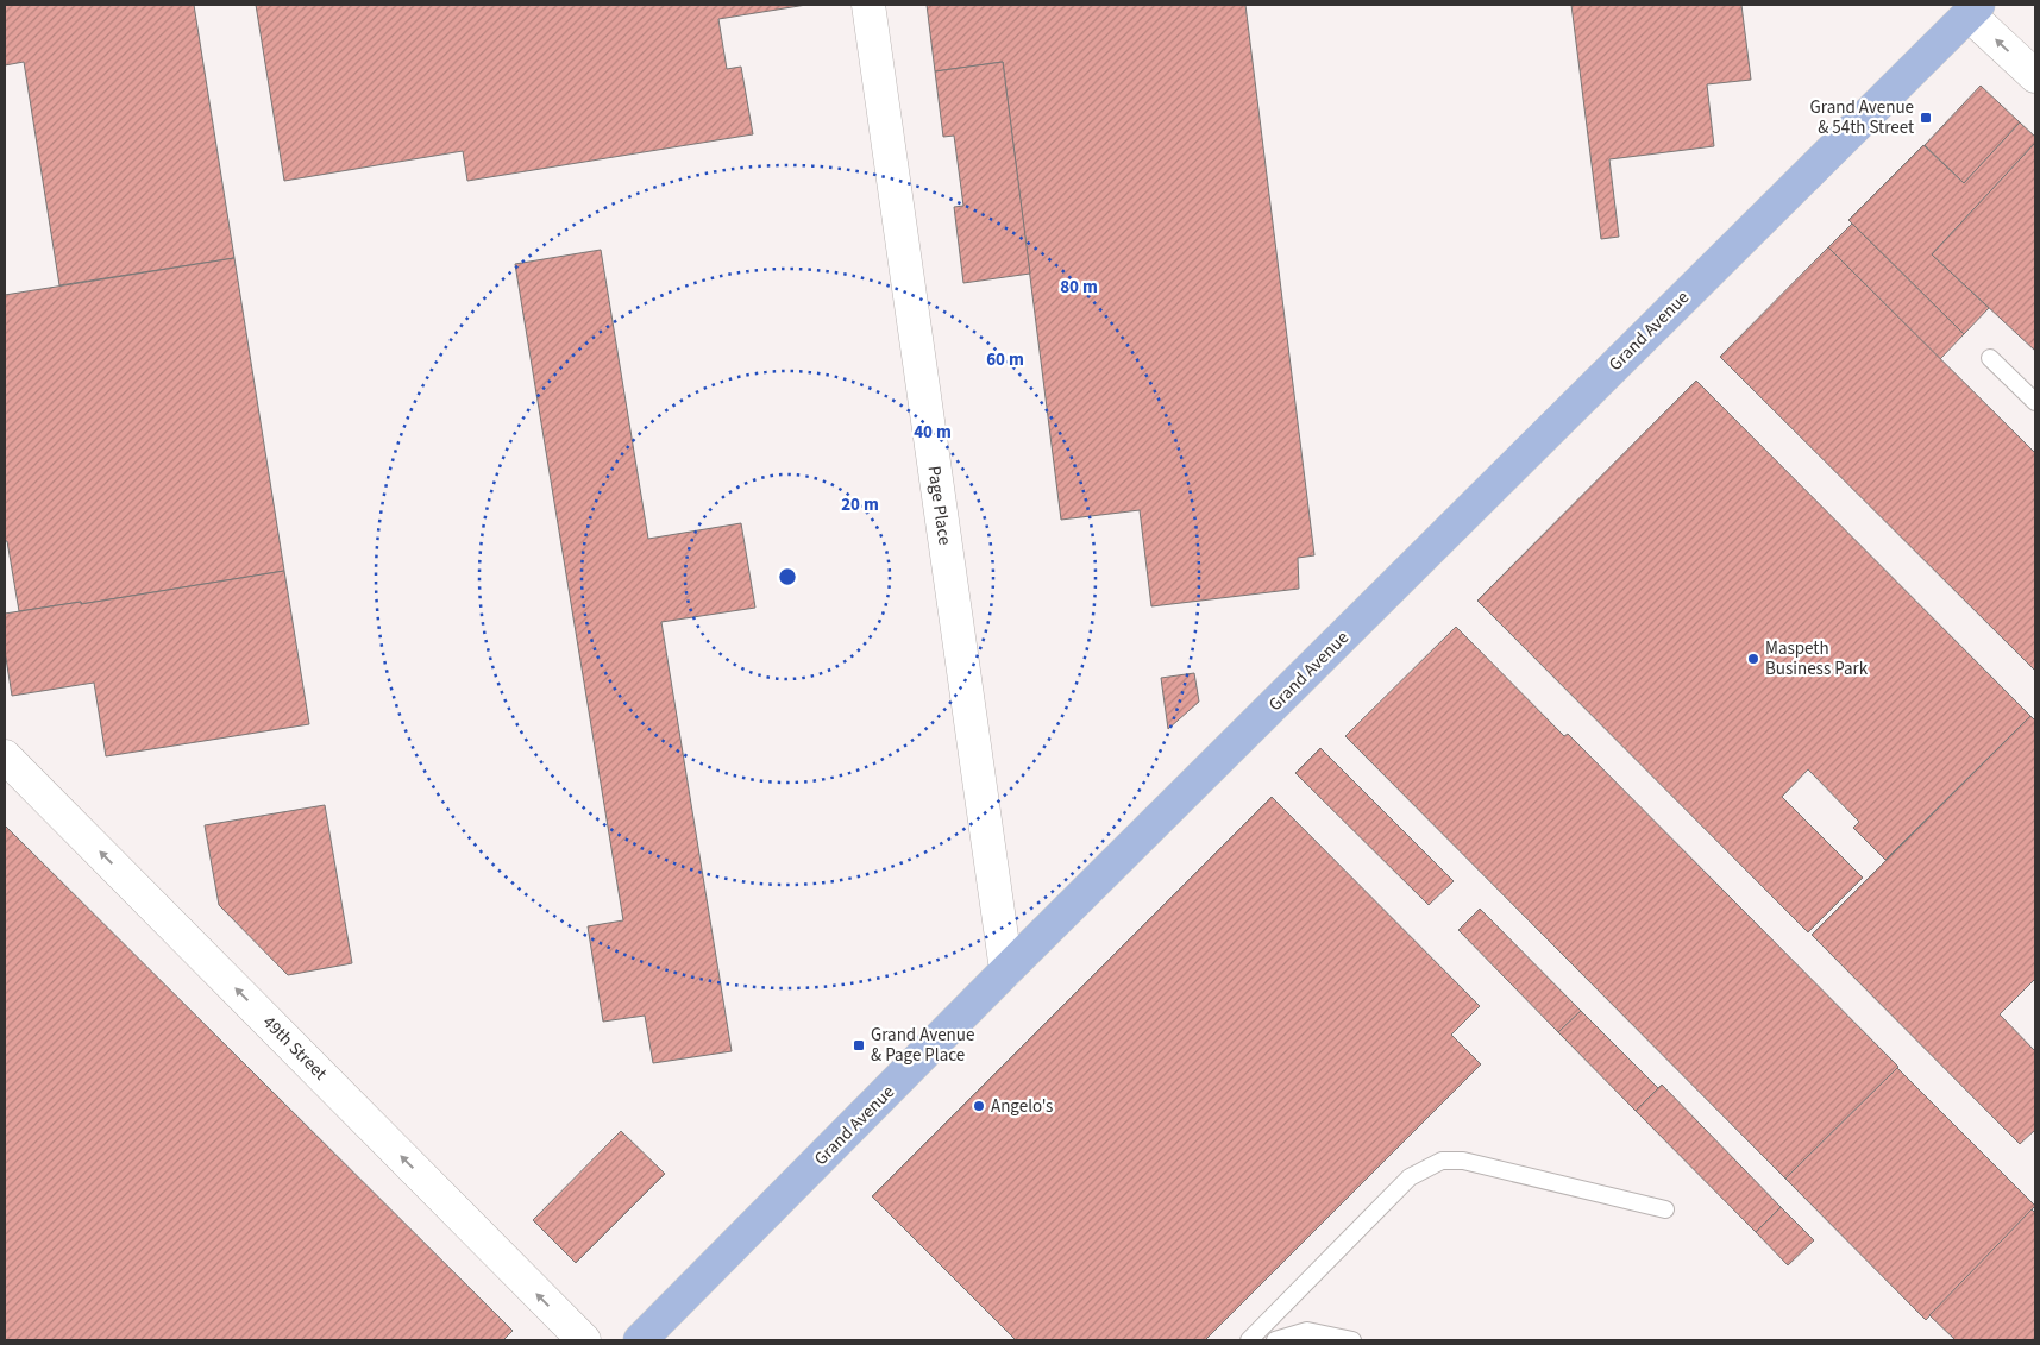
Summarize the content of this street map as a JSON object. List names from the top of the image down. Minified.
{"streets":{"main road":["Grand Avenue"],"street":["Page Place","49th Street"]},"crossings":[["Grand Avenue","Page Place"]],"one_way":["49th Street"],"places":{"transit":["Grand Avenue & 54th Street","Grand Avenue & Page Place"],"other":["Maspeth Business Park","Angelo's"]},"rings":["80 m","60 m","40 m","20 m"]}
